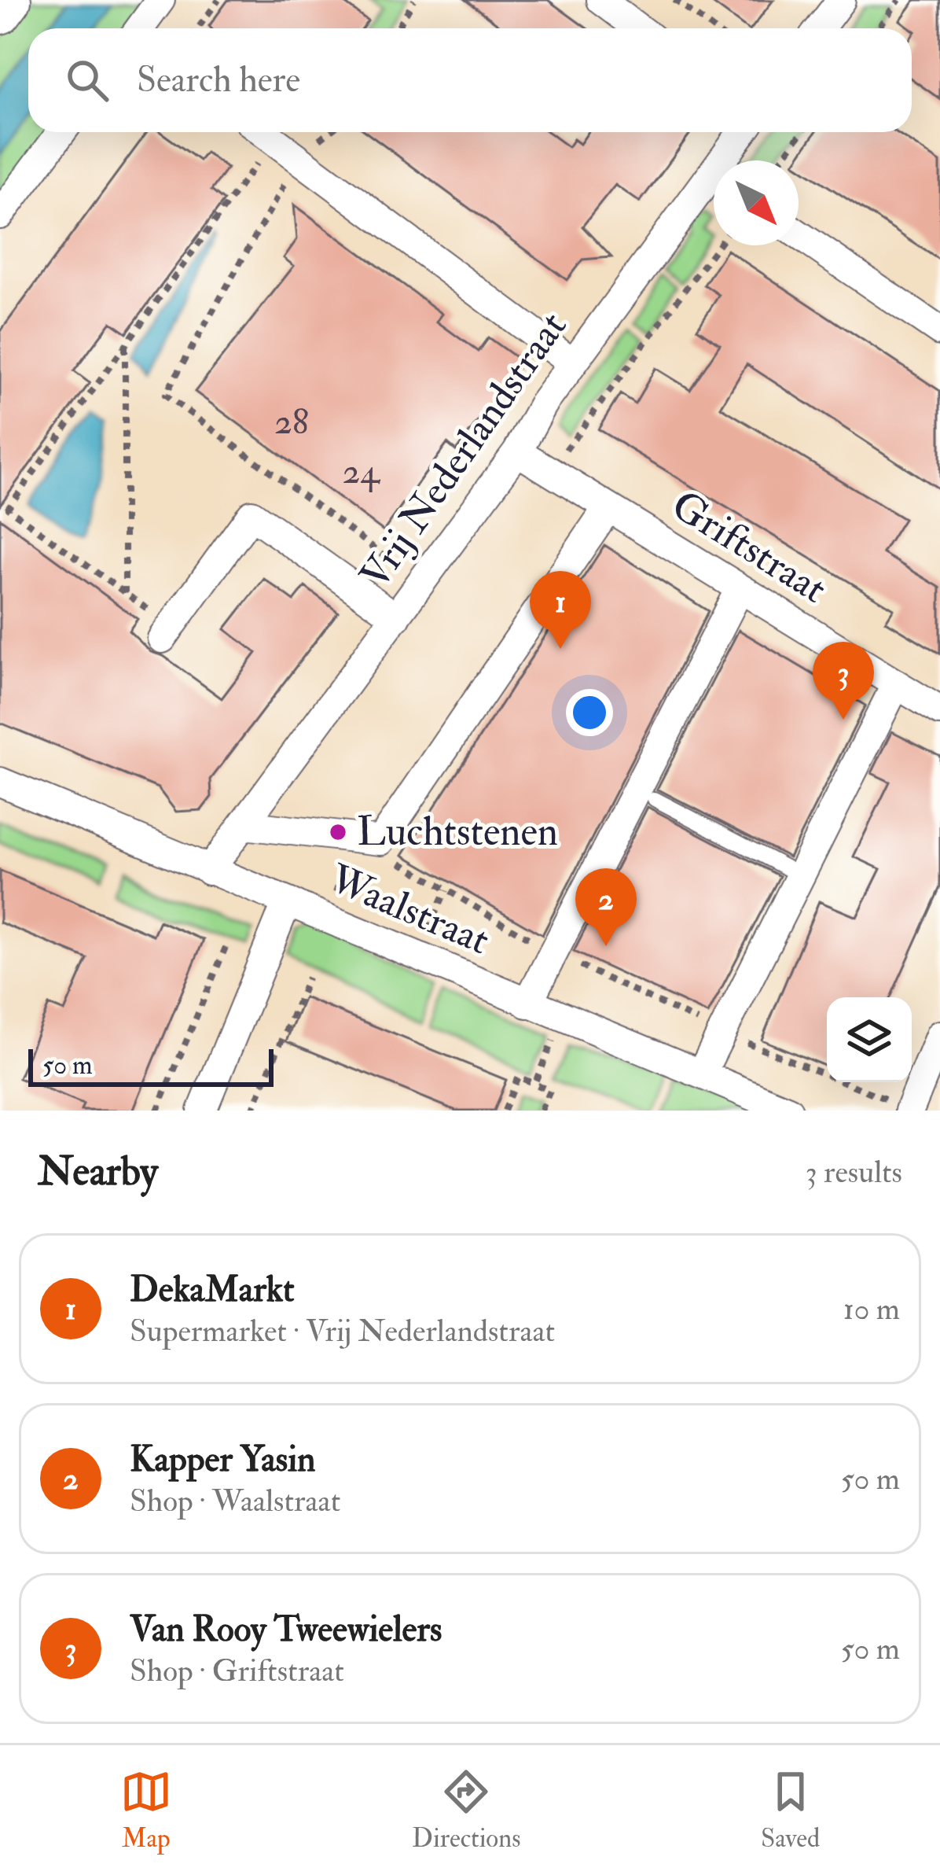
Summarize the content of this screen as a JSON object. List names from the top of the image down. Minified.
{"streets":{"street":["Vrij Nederlandstraat","Griftstraat","Waalstraat"]},"crossings":[["Vrij Nederlandstraat","Griftstraat"],["Vrij Nederlandstraat","Waalstraat"]],"places":["Luchtstenen"],"house_numbers":["28","24"],"scale_bar":"50 m","north":"bottom right","page":{"search":"Search here","pins":["1","3","2"],"scale":"50 m","heading":["Nearby","3 results"],"list":[{"mark":"1","name":"DekaMarkt","note":"Supermarket · Vrij Nederlandstraat","value":"10 m"},{"mark":"2","name":"Kapper Yasin","note":"Shop · Waalstraat","value":"50 m"},{"mark":"3","name":"Van Rooy Tweewielers","note":"Shop · Griftstraat","value":"50 m"}],"nav":["Map","Directions","Saved"]}}
